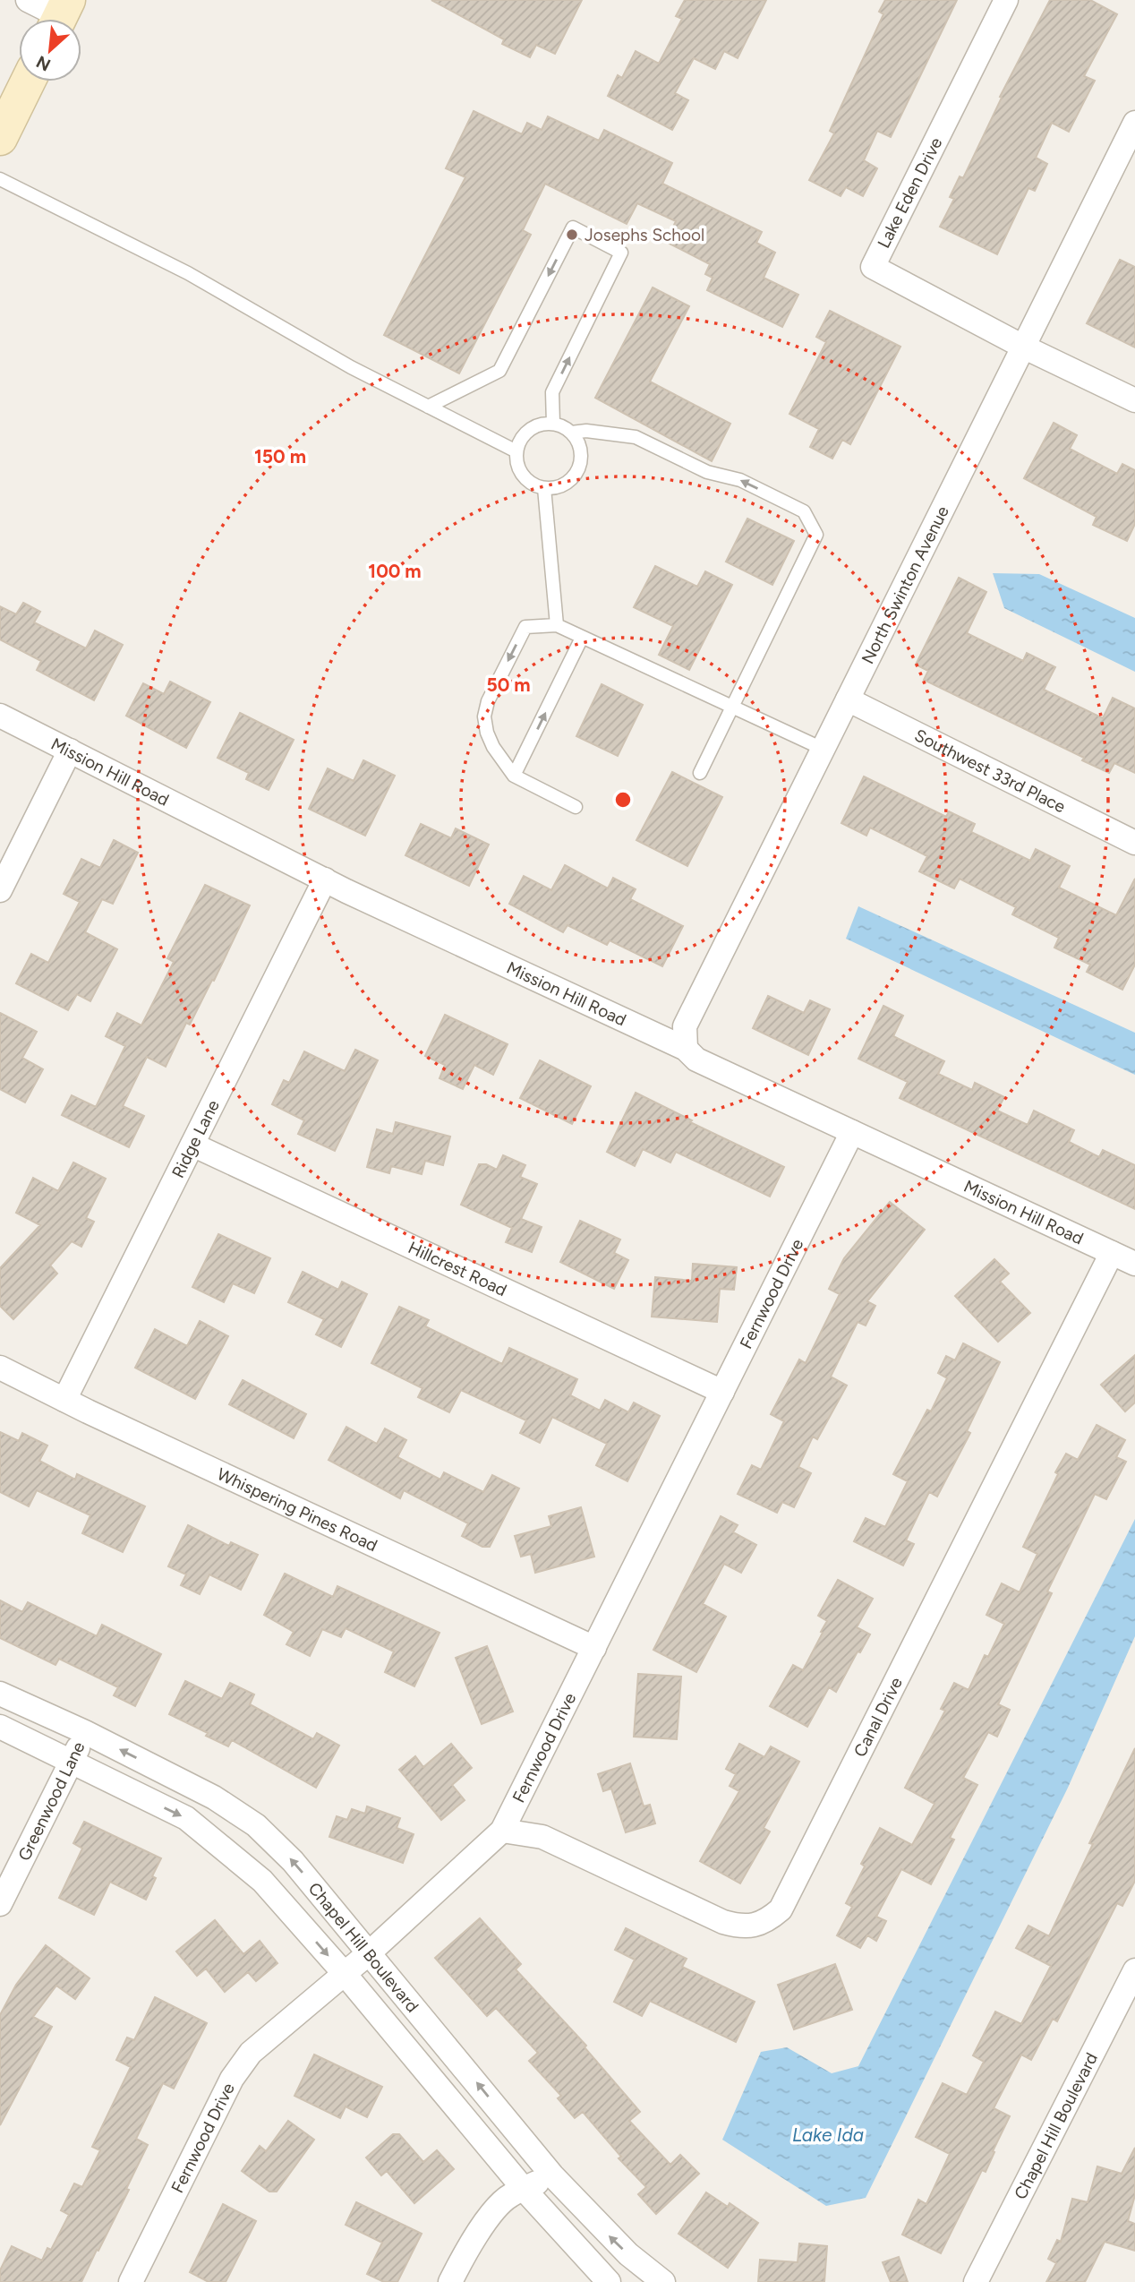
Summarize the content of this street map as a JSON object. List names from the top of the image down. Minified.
{"streets":{"street":["Lake Eden Drive","North Swinton Avenue","Mission Hill Road","Southwest 33rd Place","Ridge Lane","Hillcrest Road","Fernwood Drive","Whispering Pines Road","Canal Drive","Greenwood Lane","Chapel Hill Boulevard"]},"crossings":[["Lake Eden Drive","North Swinton Avenue"],["North Swinton Avenue","Mission Hill Road"],["North Swinton Avenue","Southwest 33rd Place"],["Mission Hill Road","Ridge Lane"],["Mission Hill Road","Fernwood Drive"],["Mission Hill Road","Canal Drive"],["Ridge Lane","Hillcrest Road"],["Ridge Lane","Whispering Pines Road"],["Hillcrest Road","Fernwood Drive"],["Fernwood Drive","Whispering Pines Road"],["Fernwood Drive","Canal Drive"],["Fernwood Drive","Chapel Hill Boulevard"],["Greenwood Lane","Chapel Hill Boulevard"]],"water":["Lake Ida"],"places":["Josephs School"],"north":"bottom left","rings":["150 m","100 m","50 m"]}
